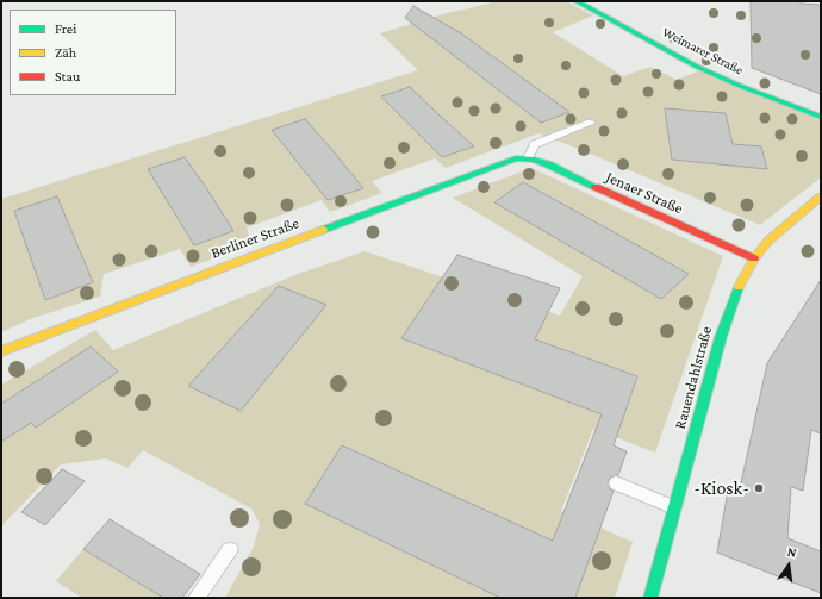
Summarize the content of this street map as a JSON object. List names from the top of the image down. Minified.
{"streets":{"street":["Weimarer Straße","Jenaer Straße","Berliner Straße","Rauendahlstraße"]},"crossings":[["Jenaer Straße","Berliner Straße"],["Jenaer Straße","Rauendahlstraße"]],"places":["-Kiosk-"],"legend":["Frei","Zäh","Stau"],"north":"top"}
